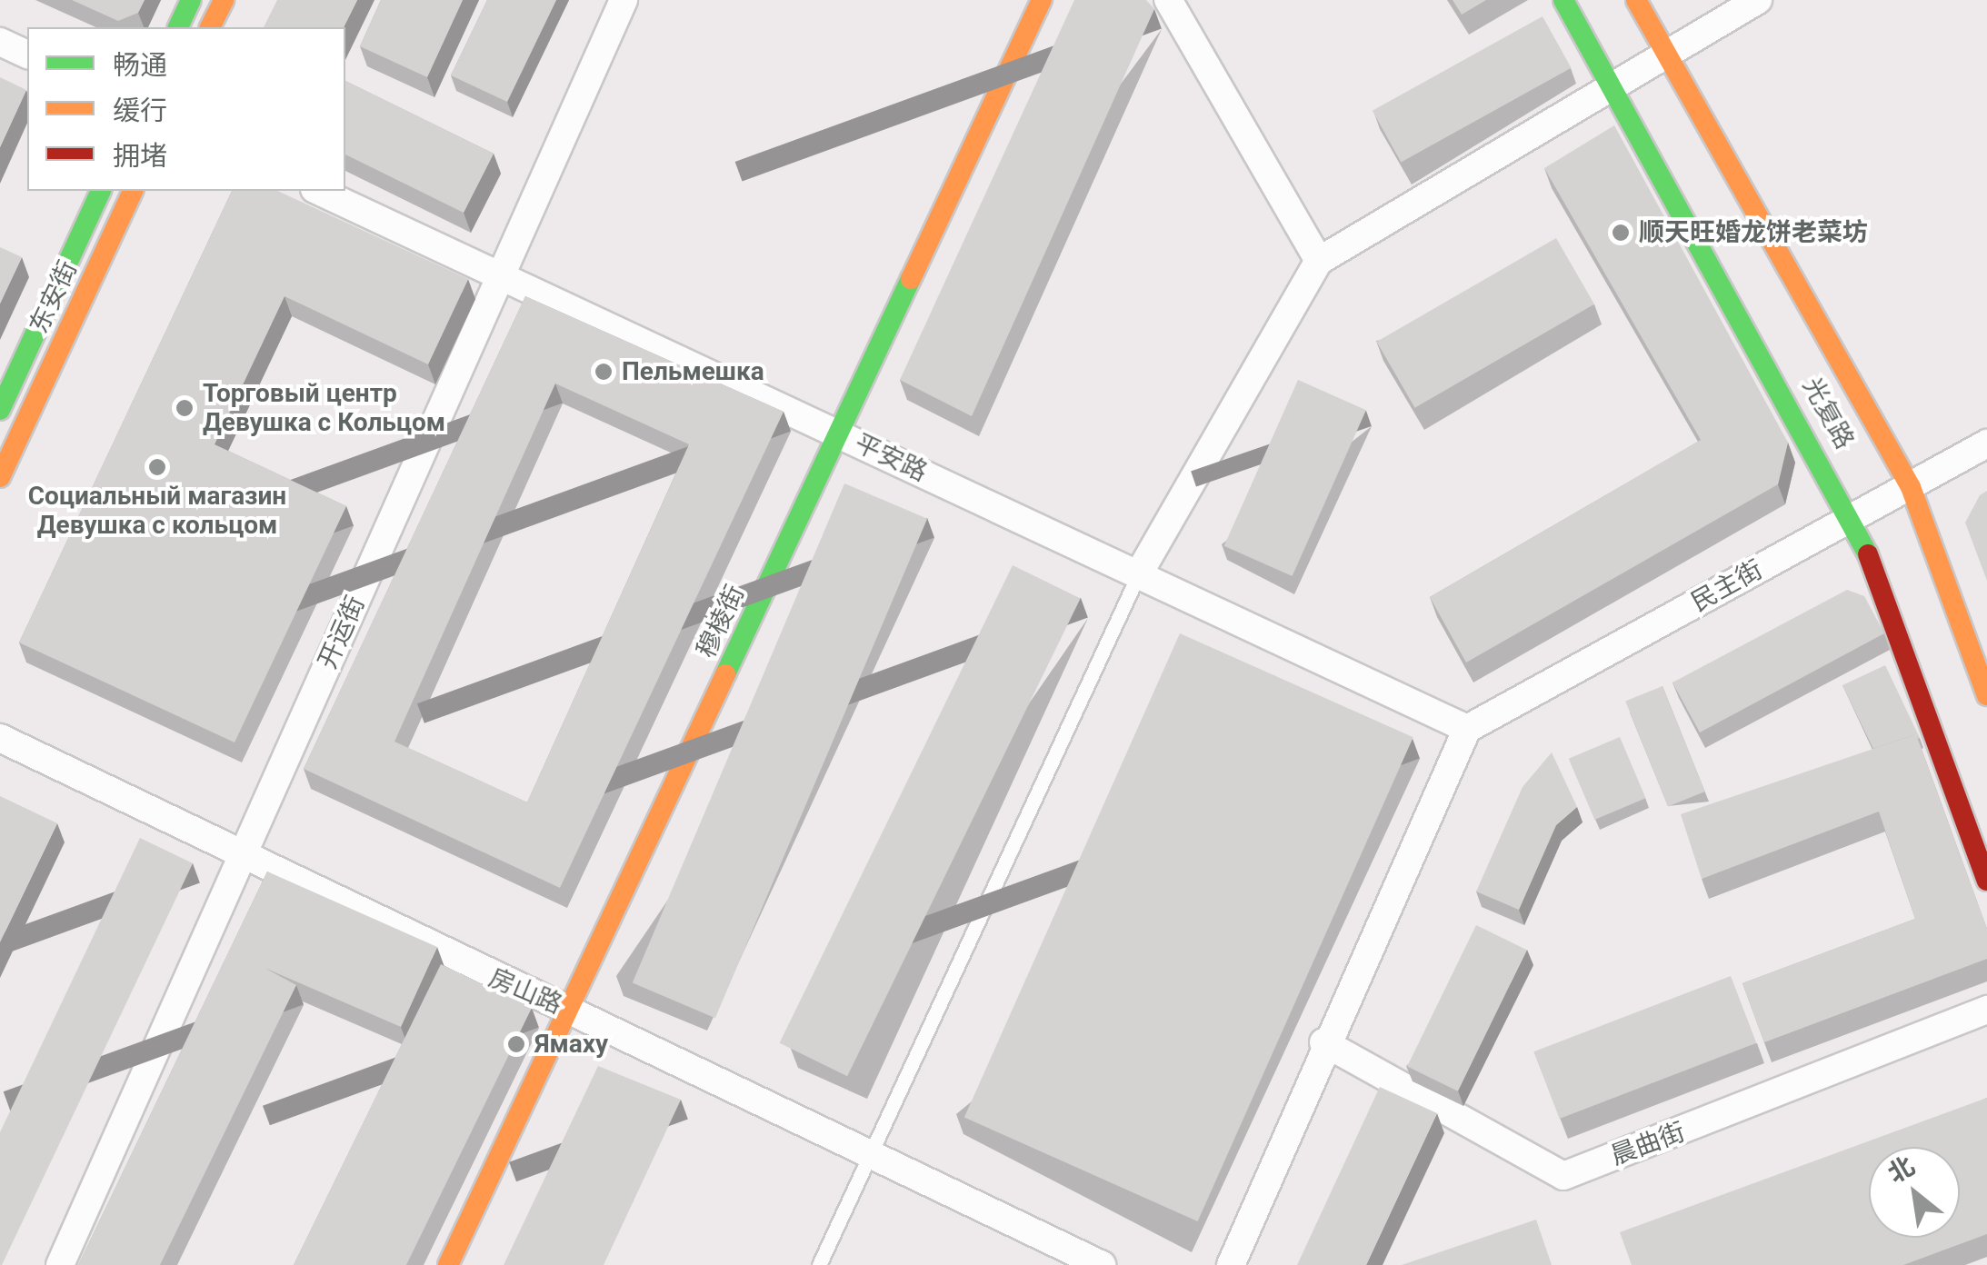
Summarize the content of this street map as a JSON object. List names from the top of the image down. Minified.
{"streets":{"street":["东安街","光复路","平安路","民主街","穆棱街","开运街","房山路","晨曲街"]},"crossings":[["光复路","民主街"],["平安路","民主街"],["平安路","穆棱街"],["平安路","开运街"],["穆棱街","房山路"],["开运街","房山路"]],"places":["顺天旺婚龙饼老菜坊","Пельмешка","Торговый центр Девушка с Кольцом","Социальный магазин Девушка с кольцом","Ямаху"],"legend":["畅通","缓行","拥堵"],"north":"top left"}
